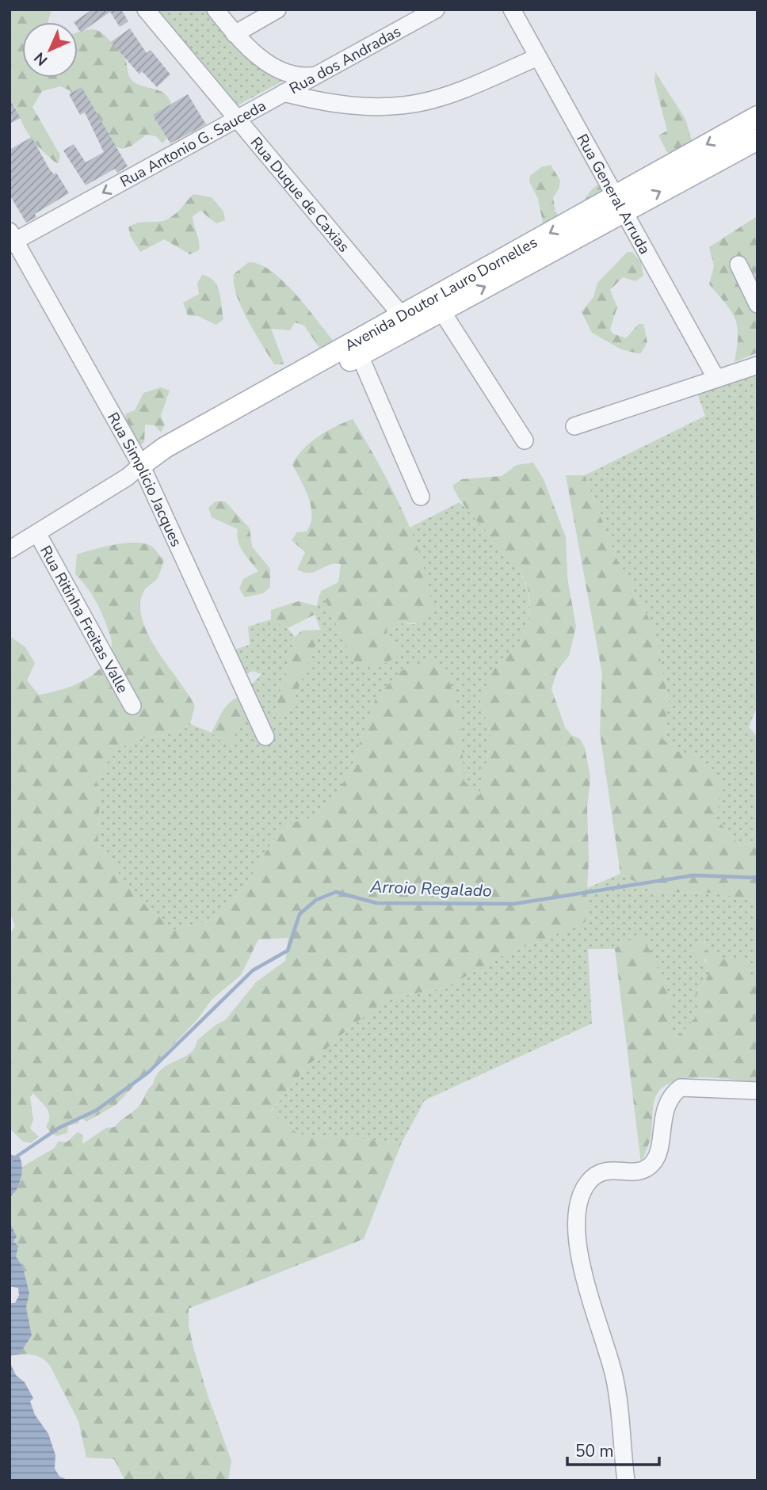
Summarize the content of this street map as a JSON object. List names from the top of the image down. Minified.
{"streets":{"main road":["Avenida Doutor Lauro Dornelles"],"street":["Rua dos Andradas","Rua Antonio G. Sauceda","Rua Duque de Caxias","Rua General Arruda","Rua Simplicio Jacques","Rua Ritinha Freitas Valle"]},"crossings":[["Rua dos Andradas","Rua Antonio G. Sauceda"],["Rua Antonio G. Sauceda","Rua Duque de Caxias"],["Rua Antonio G. Sauceda","Rua General Arruda"],["Rua Antonio G. Sauceda","Rua Simplicio Jacques"],["Rua Duque de Caxias","Avenida Doutor Lauro Dornelles"],["Rua General Arruda","Avenida Doutor Lauro Dornelles"],["Avenida Doutor Lauro Dornelles","Rua Simplicio Jacques"],["Avenida Doutor Lauro Dornelles","Rua Ritinha Freitas Valle"]],"one_way":["Rua Antonio G. Sauceda"],"water":["Arroio Regalado"],"scale_bar":"50 m","north":"bottom left"}
